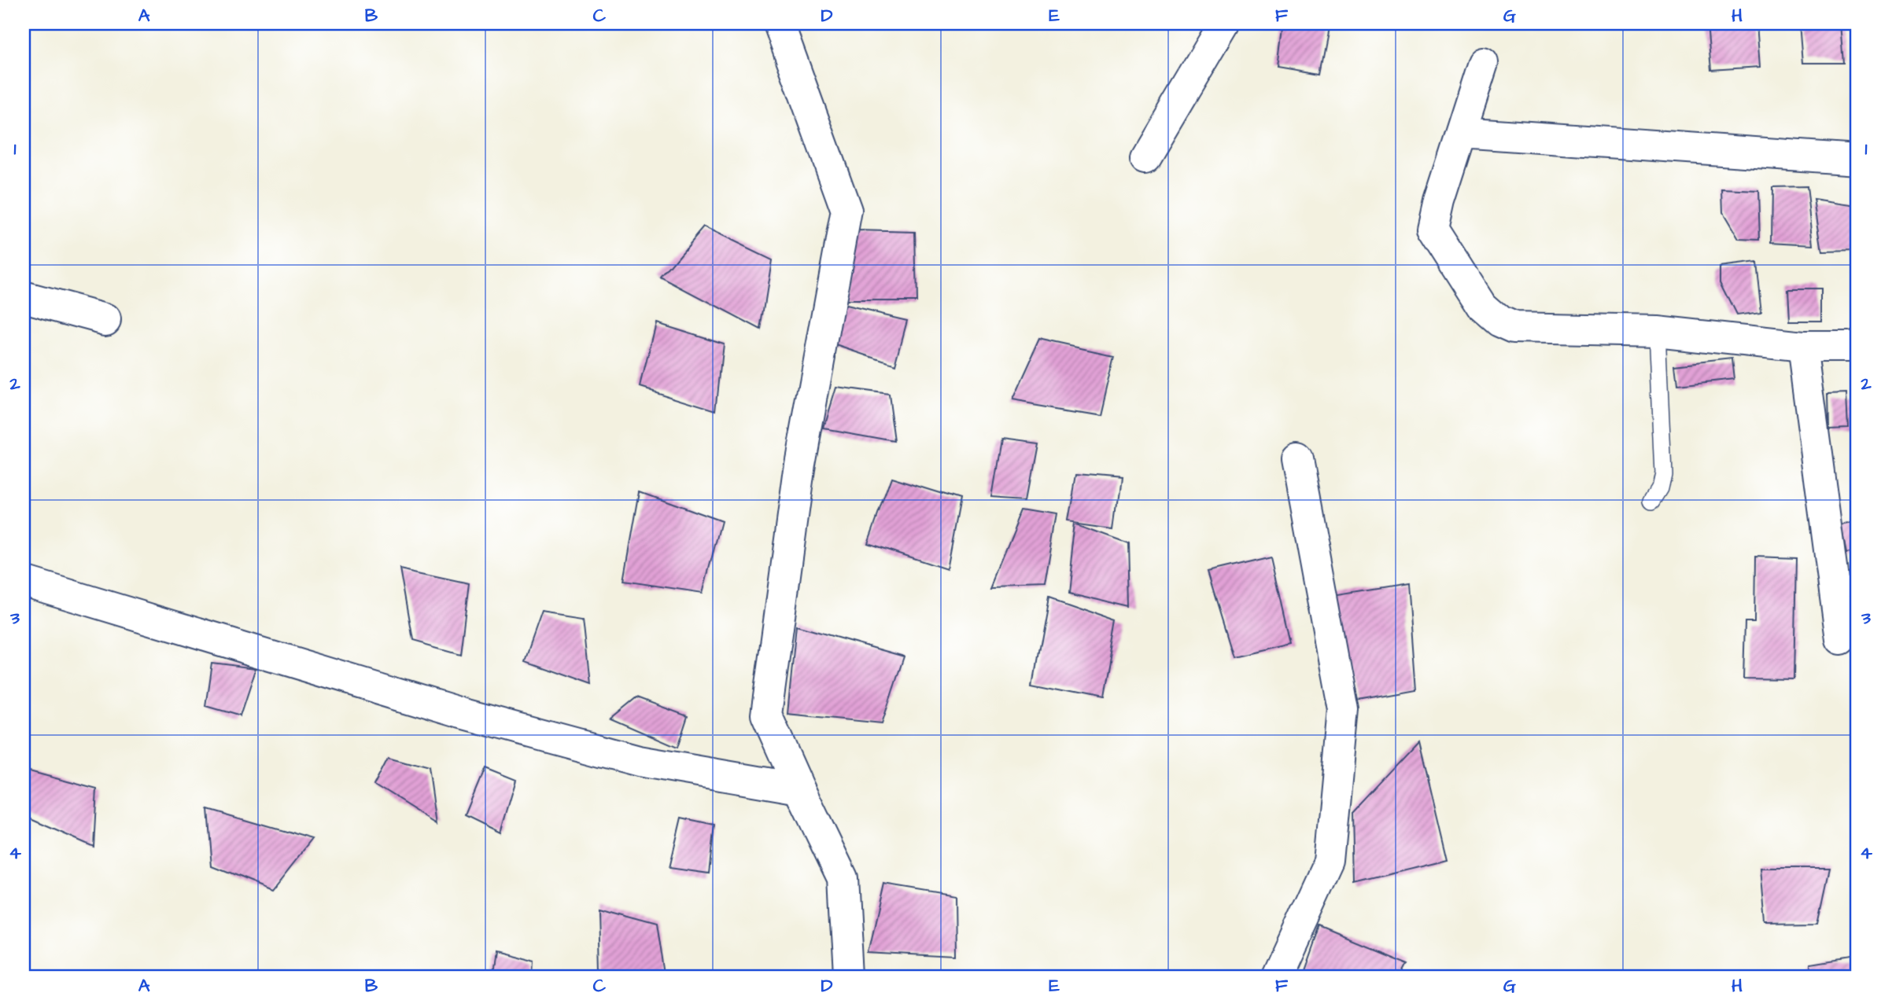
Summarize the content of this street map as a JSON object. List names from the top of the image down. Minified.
{"grid":{"columns":["A","B","C","D","E","F","G","H"],"rows":["1","2","3","4"]}}
